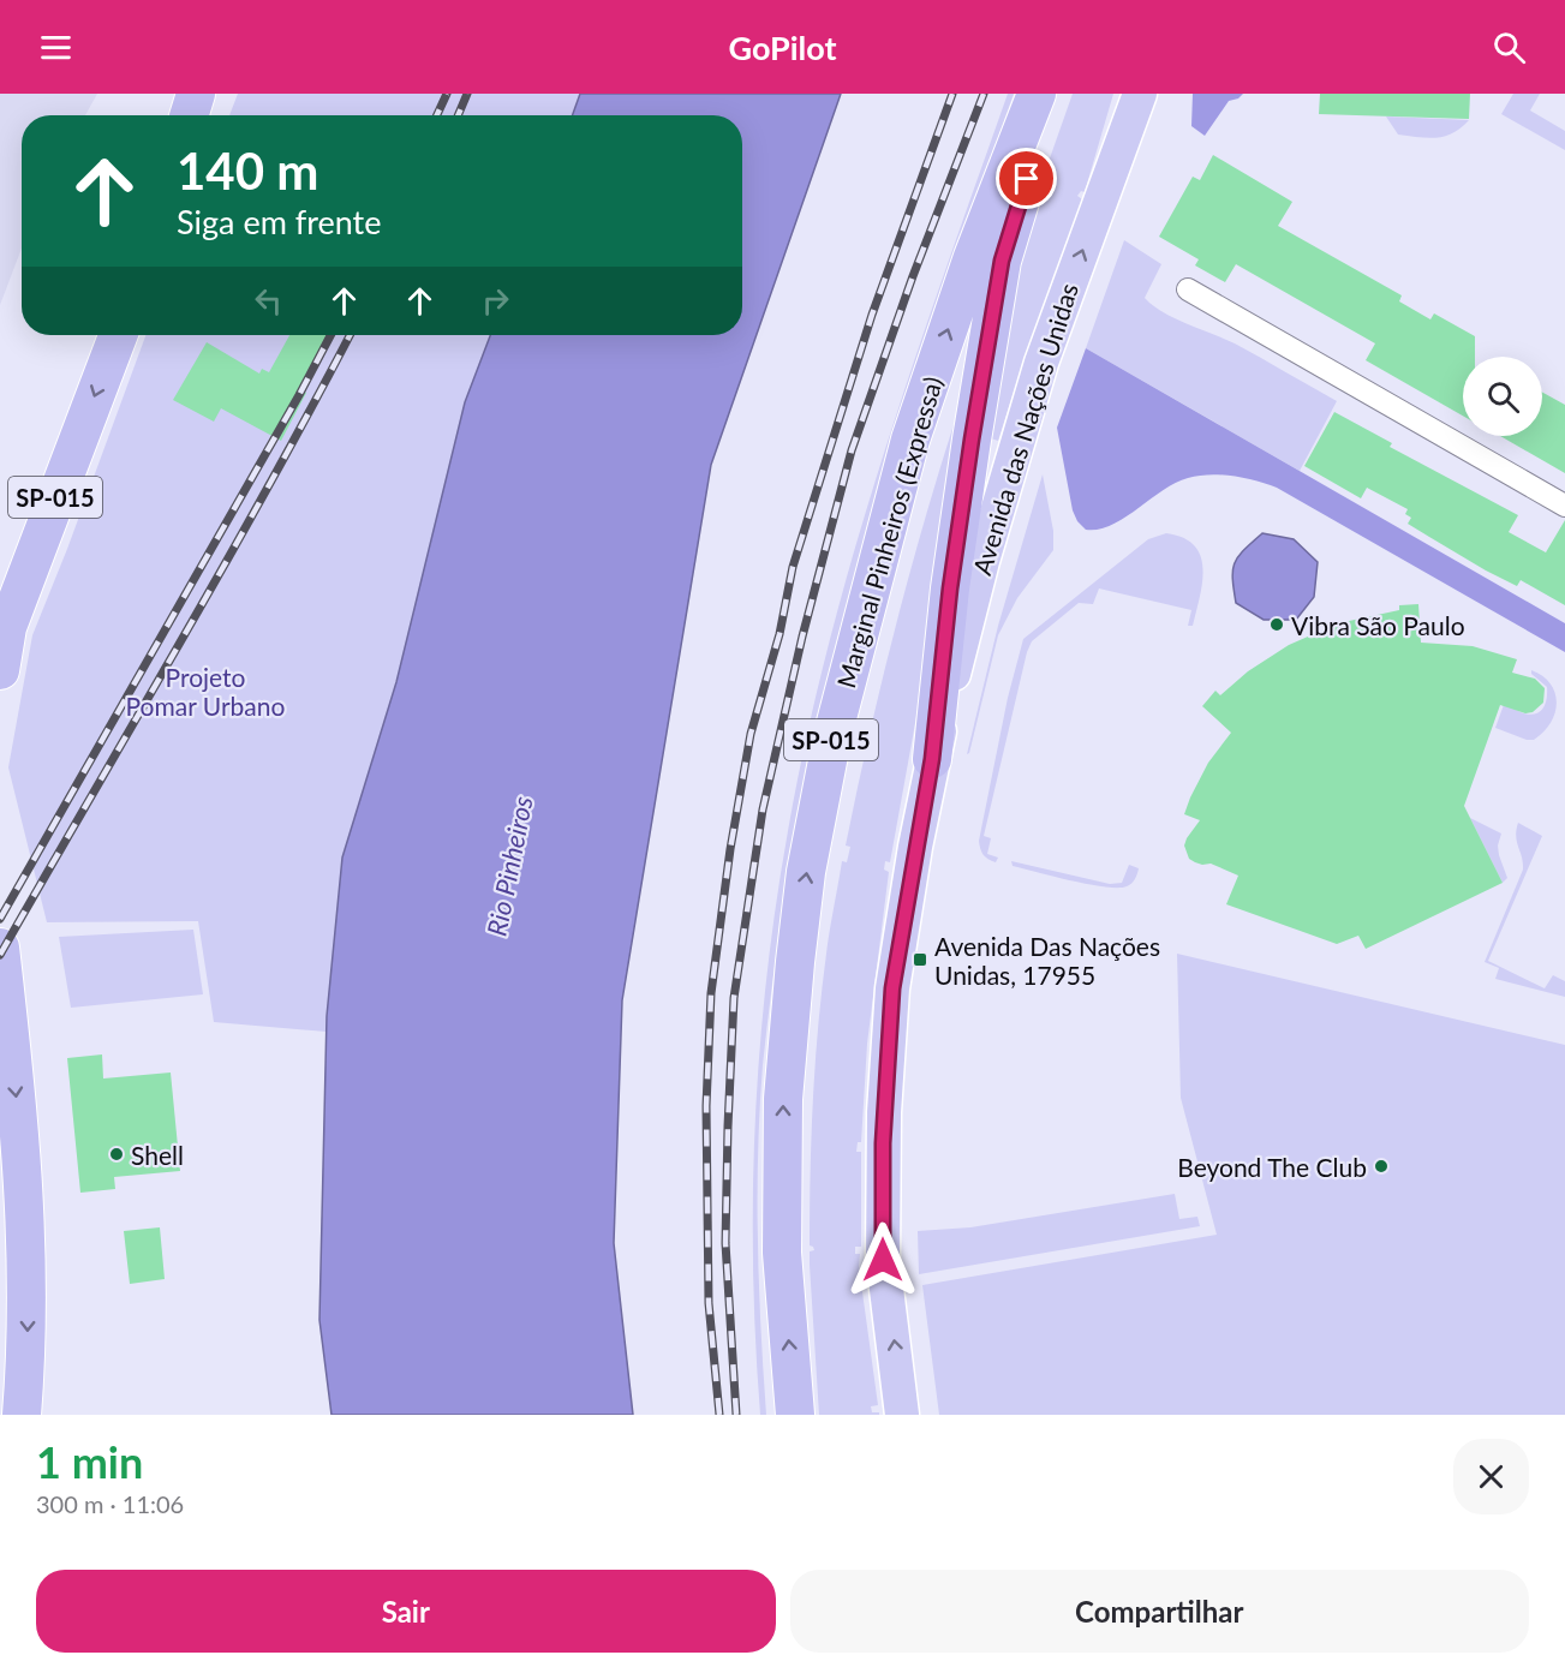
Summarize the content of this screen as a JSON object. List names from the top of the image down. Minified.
{"streets":{"highway":["Avenida das Nações Unidas","SP-015","Marginal Pinheiros (Expressa)"]},"water":["Rio Pinheiros"],"parks":["Projeto Pomar Urbano"],"places":{"other":["Vibra São Paulo","Shell","Beyond The Club"],"transit":["Avenida Das Nações Unidas, 17955"]},"page":{"header":"GoPilot","turn":["140 m","Siga em frente"],"heading":["1 min","300 m · 11:06"],"buttons":["Sair","Compartilhar"]}}
